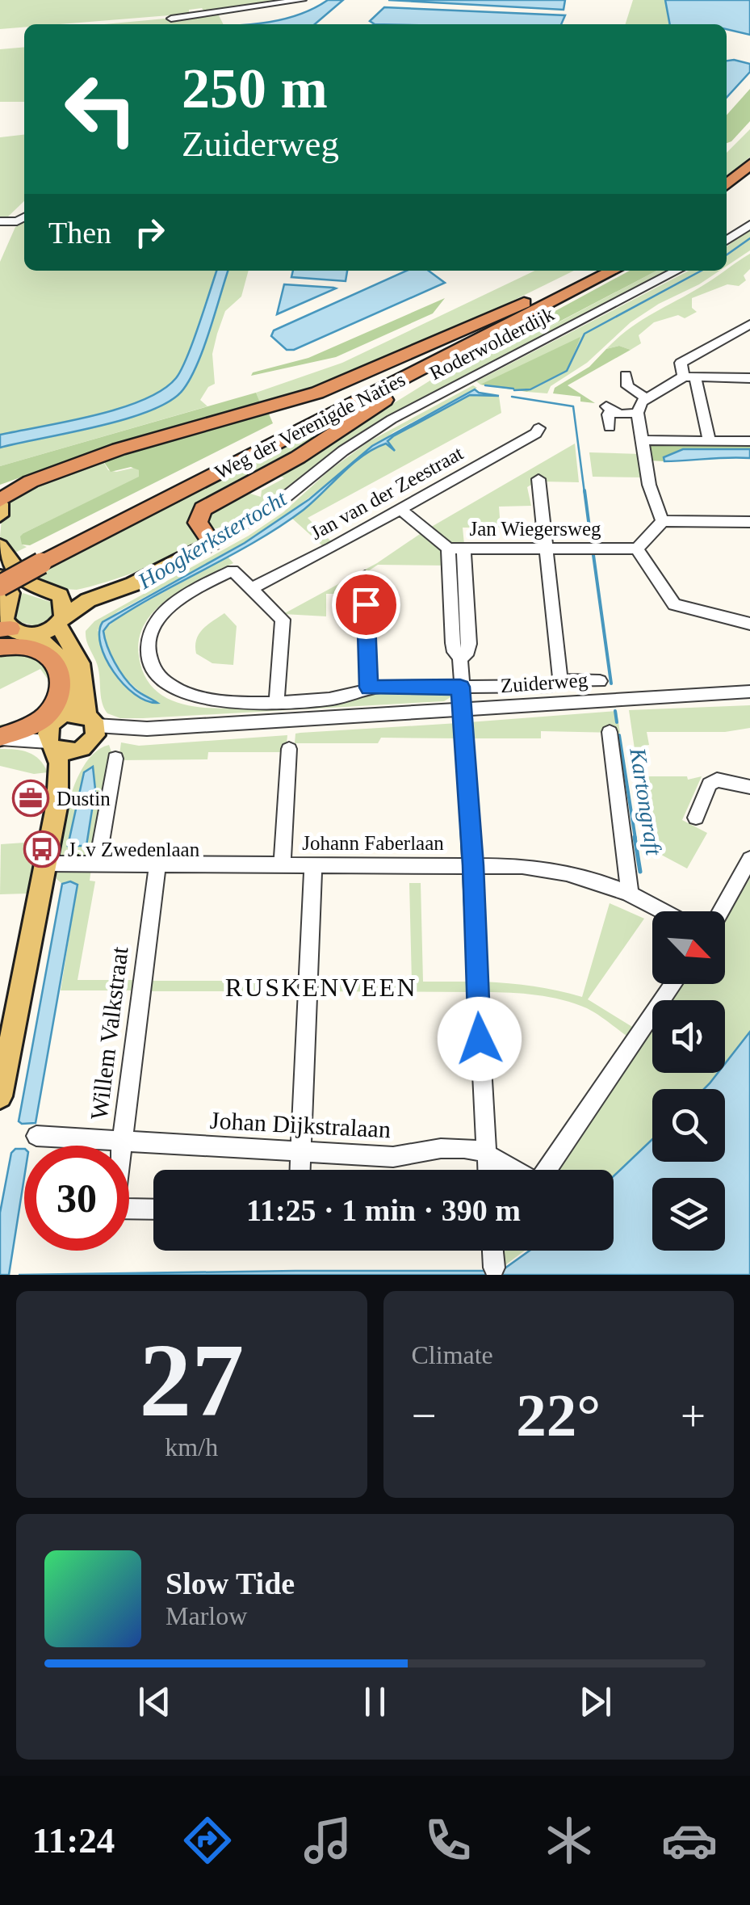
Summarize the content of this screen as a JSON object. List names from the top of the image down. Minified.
{"streets":{"highway":["Weg der Verenigde Naties"],"main road":["Roderwolderdijk"],"street":["Jan van der Zeestraat","Jan Wiegersweg","Zuiderweg","Johann Faberlaan","Willem Valkstraat","Johan Dijkstralaan"]},"crossings":[["Jan van der Zeestraat","Jan Wiegersweg"],["Jan van der Zeestraat","Zuiderweg"],["Johann Faberlaan","Willem Valkstraat"],["Willem Valkstraat","Johan Dijkstralaan"]],"districts":["RUSKENVEEN"],"water":["Hoogkerkstertocht","Kartongraft"],"places":{"office":["Dustin"],"bus stop":["J. v Zwedenlaan"]},"north":"bottom right","page":{"turn":["250 m","Zuiderweg"],"then":"Then","limit":"30","trip":"11:25 · 1 min · 390 m","tile":[["27","km/h"],"Climate"],"heat":["−","22°","+"],"song":["Slow Tide","Marlow"],"tabs":"11:24"}}
